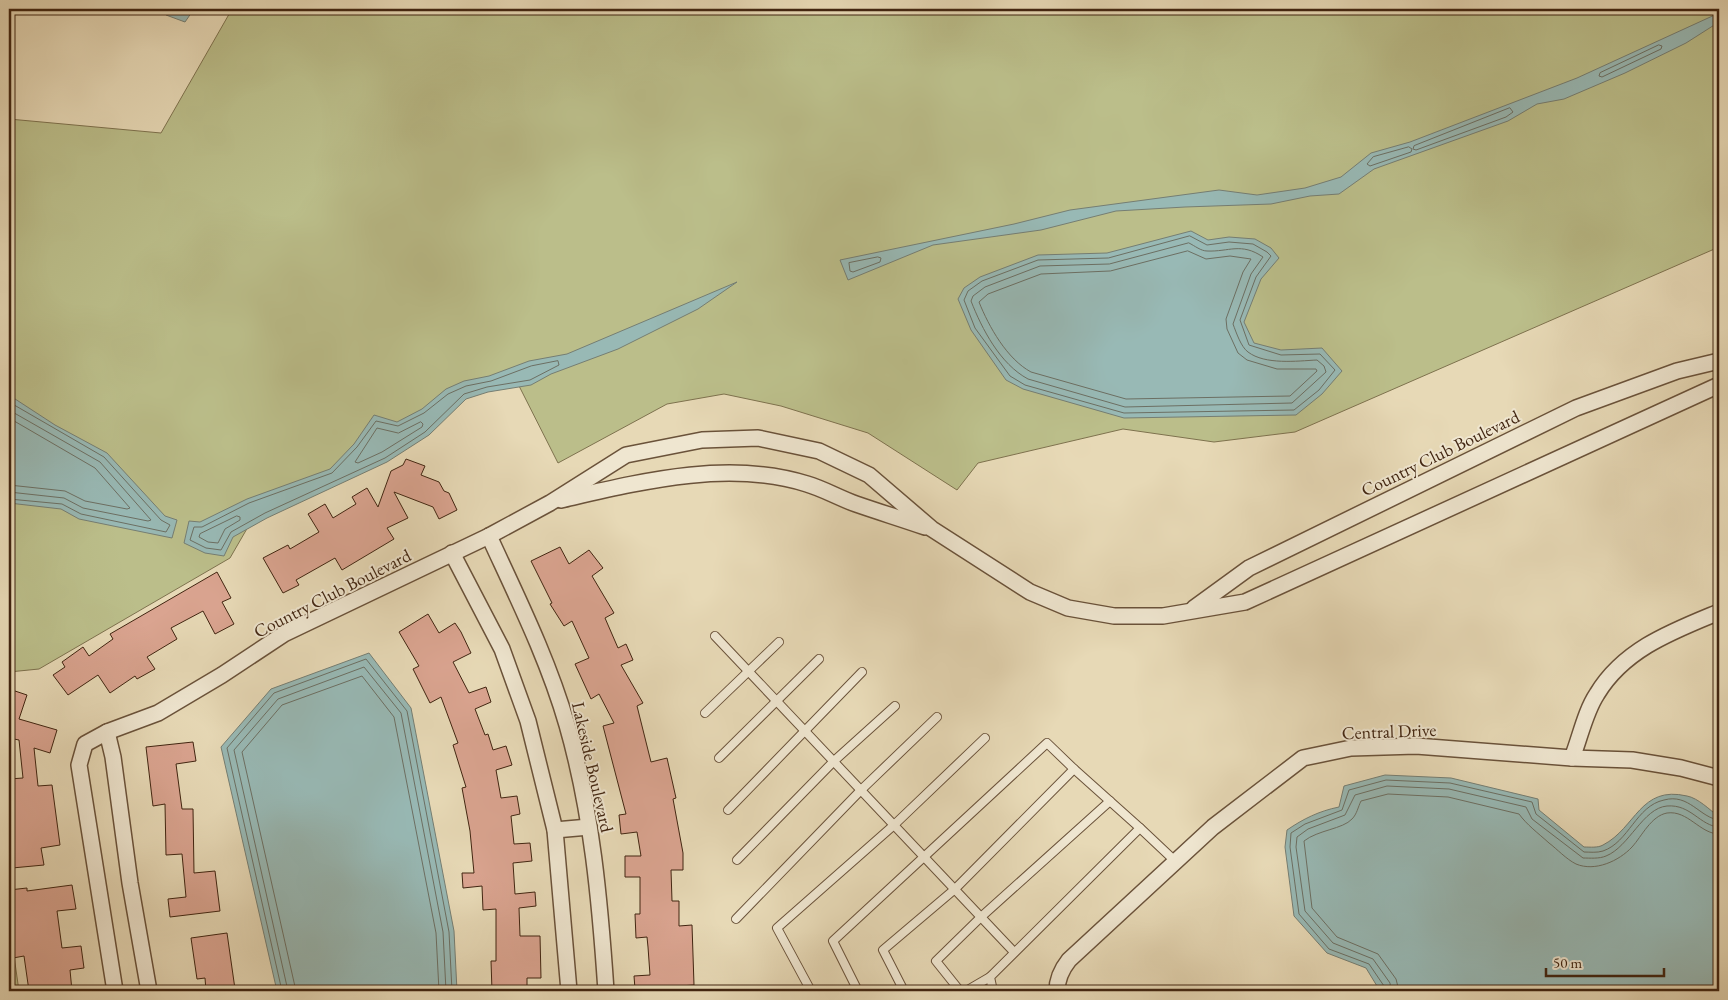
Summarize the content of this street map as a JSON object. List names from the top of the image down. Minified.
{"streets":{"street":["Country Club Boulevard","Central Drive","Lakeside Boulevard"]},"crossings":[["Country Club Boulevard","Lakeside Boulevard"]],"scale_bar":"50 m"}
